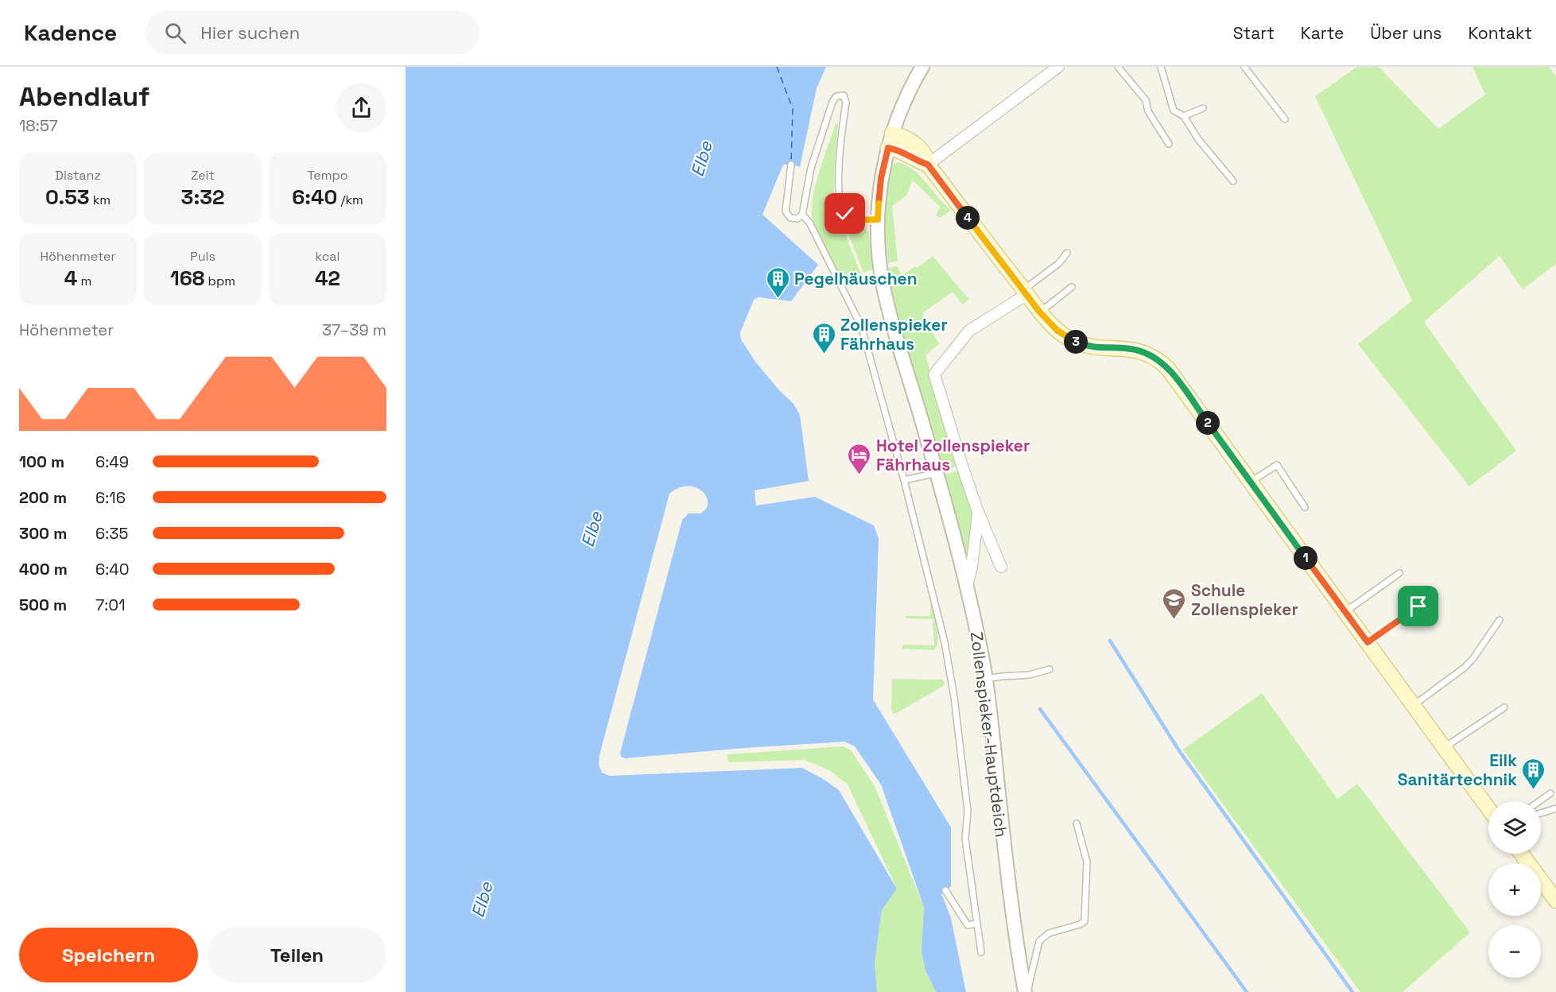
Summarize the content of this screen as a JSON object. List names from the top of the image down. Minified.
{"streets":{"street":["Zollenspieker-Hauptdeich"]},"water":["Elbe"],"places":{"building":["Pegelhäuschen","Zollenspieker Fährhaus","Eilk Sanitärtechnik"],"hotel":["Hotel Zollenspieker Fährhaus"],"school or university":["Schule Zollenspieker"]},"page":{"header":"Kadence","search":"Hier suchen","nav":["Start","Karte","Über uns","Kontakt"],"heading":["Abendlauf","18:57"],"stats":[["Distanz","0.53 km"],["Zeit","3:32"],["Tempo","6:40 /km"],["Höhenmeter","4 m"],["Puls","168 bpm"],["kcal","42"]],"pins":["4","3","2","1"],"chart":["Höhenmeter","37–39 m"],"list":[{"name":"100 m","note":"6:49"},{"name":"200 m","note":"6:16"},{"name":"300 m","note":"6:35"},{"name":"400 m","note":"6:40"},{"name":"500 m","note":"7:01"}],"map_buttons":["+","−"],"buttons":["Speichern","Teilen"]}}
